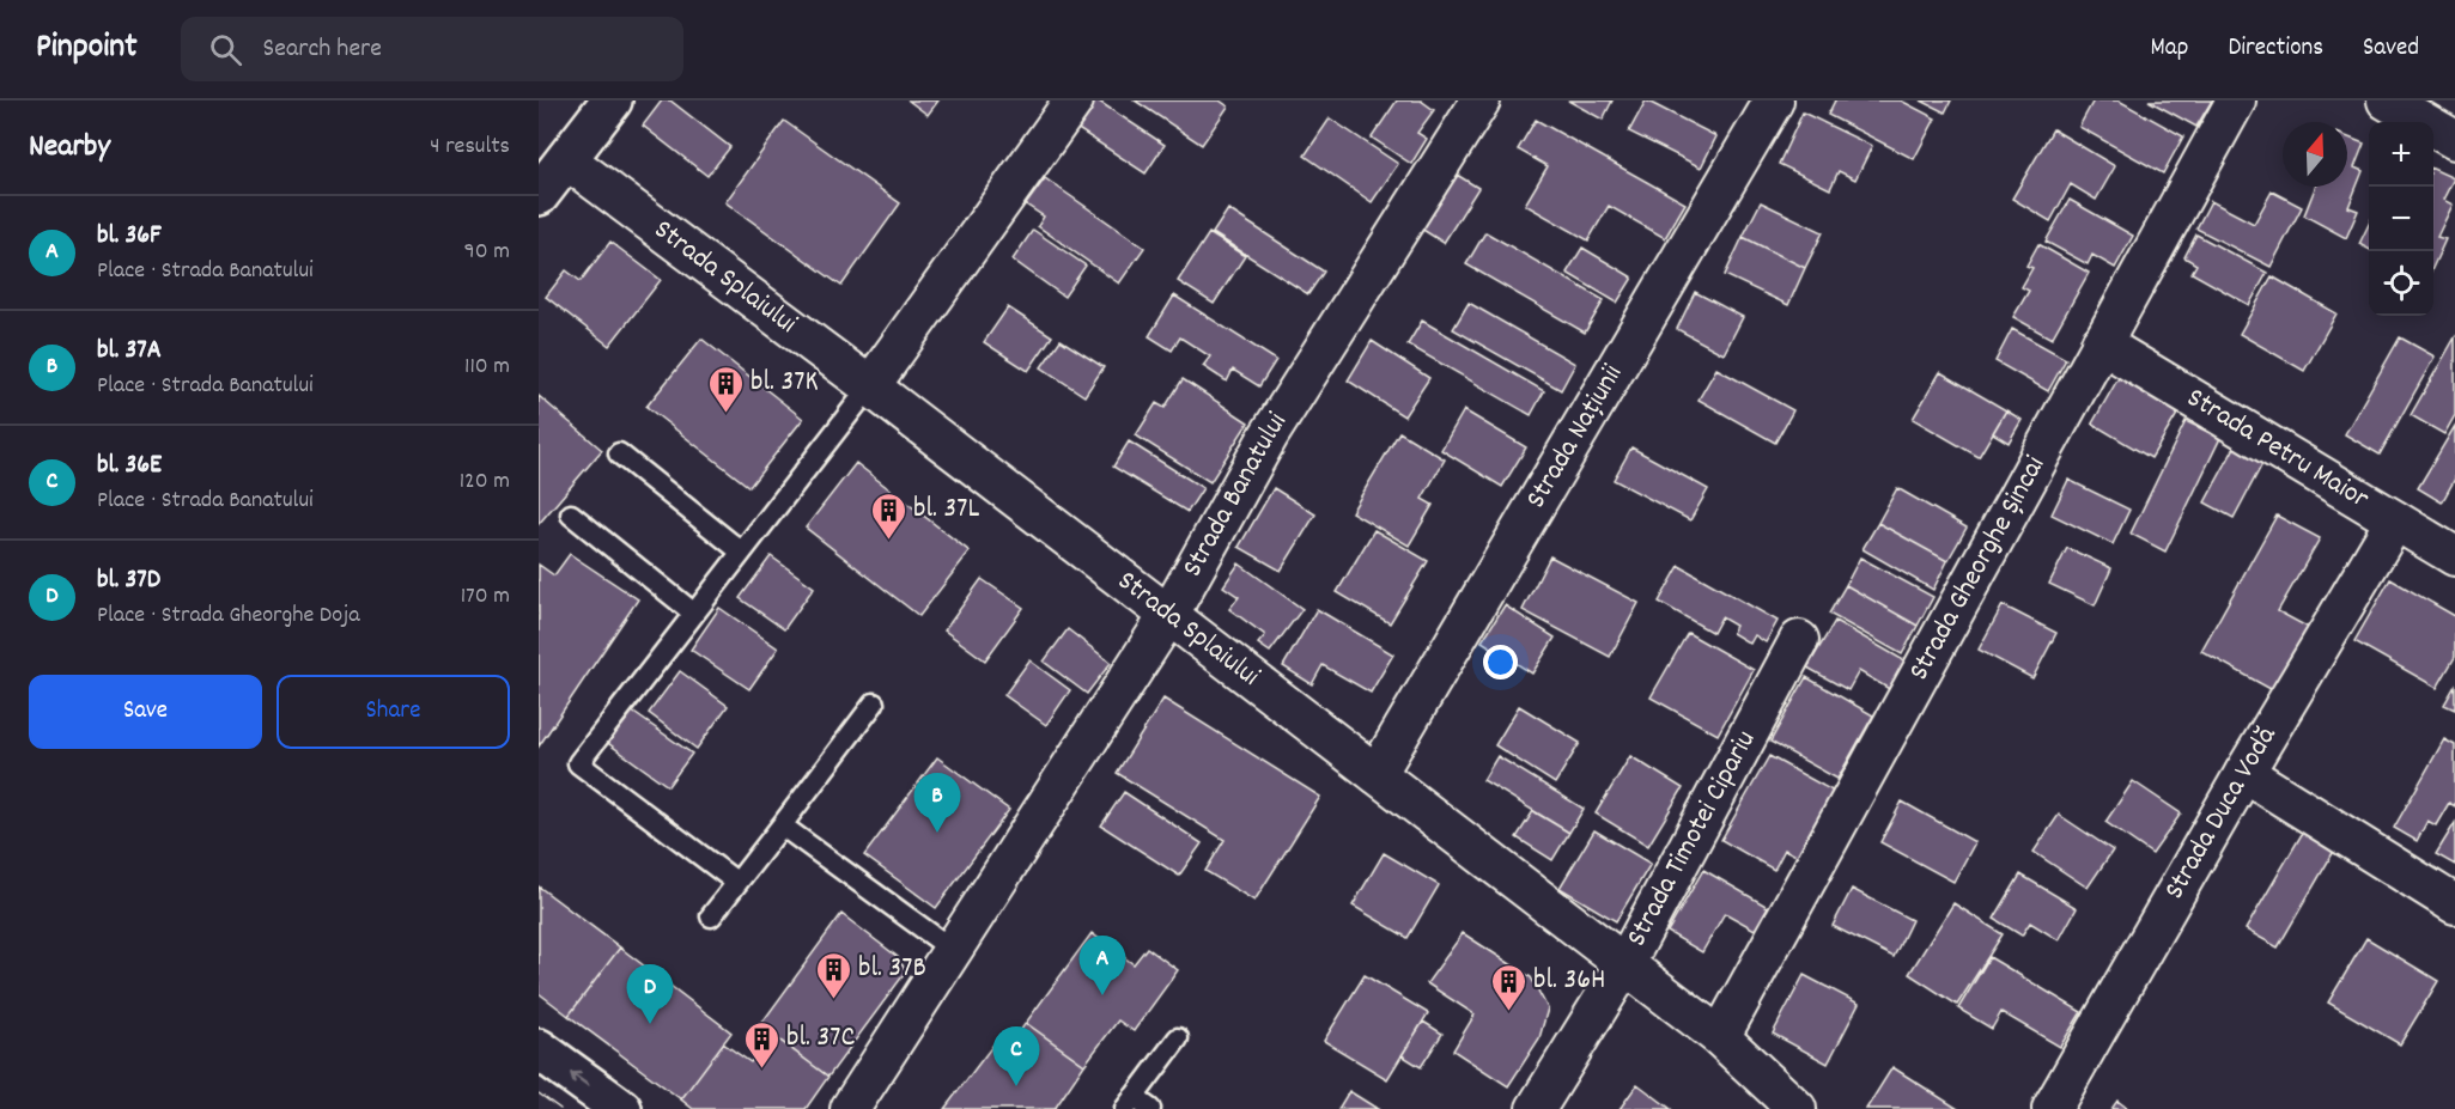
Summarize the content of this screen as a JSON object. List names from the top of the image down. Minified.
{"streets":{"street":["Strada Splaiului","Strada Națiunii","Strada Petru Maior","Strada Banatului","Strada Gheorghe Șincai","Strada Duca Vodă","Strada Timotei Cipariu"]},"crossings":[["Strada Splaiului","Strada Națiunii"],["Strada Splaiului","Strada Banatului"],["Strada Splaiului","Strada Gheorghe Șincai"],["Strada Splaiului","Strada Timotei Cipariu"],["Strada Petru Maior","Strada Gheorghe Șincai"],["Strada Petru Maior","Strada Duca Vodă"]],"places":{"building":["bl. 37K","bl. 37L","bl. 37B","bl. 36H","bl. 37C"]},"north":"top","page":{"header":"Pinpoint","search":"Search here","nav":["Map","Directions","Saved"],"heading":["Nearby","4 results"],"map_buttons":["+","−"],"list":[{"mark":"A","name":"bl. 36F","note":"Place · Strada Banatului","value":"90 m"},{"mark":"B","name":"bl. 37A","note":"Place · Strada Banatului","value":"110 m"},{"mark":"C","name":"bl. 36E","note":"Place · Strada Banatului","value":"120 m"},{"mark":"D","name":"bl. 37D","note":"Place · Strada Gheorghe Doja","value":"170 m"}],"buttons":["Save","Share"],"pins":["B","A","D","C"]}}
